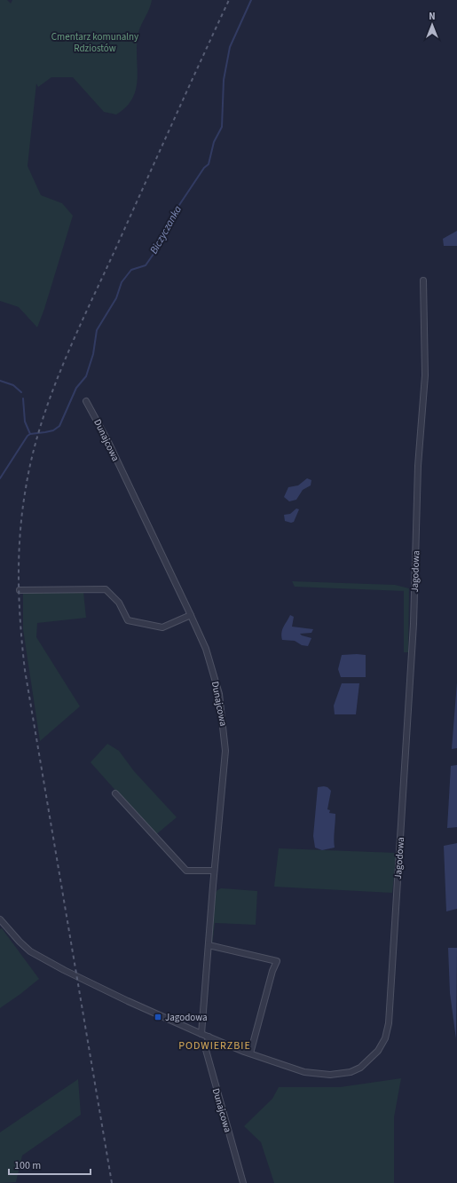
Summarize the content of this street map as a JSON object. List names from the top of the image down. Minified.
{"streets":{"street":["Dunajcowa","Jagodowa"]},"crossings":[["Dunajcowa","Jagodowa"]],"districts":["PODWIERZBIE"],"water":["Biczyczanka"],"parks":["Cmentarz komunalny Rdziostów"],"places":{"transit":["Jagodowa"]},"scale_bar":"100 m","north":"top"}
